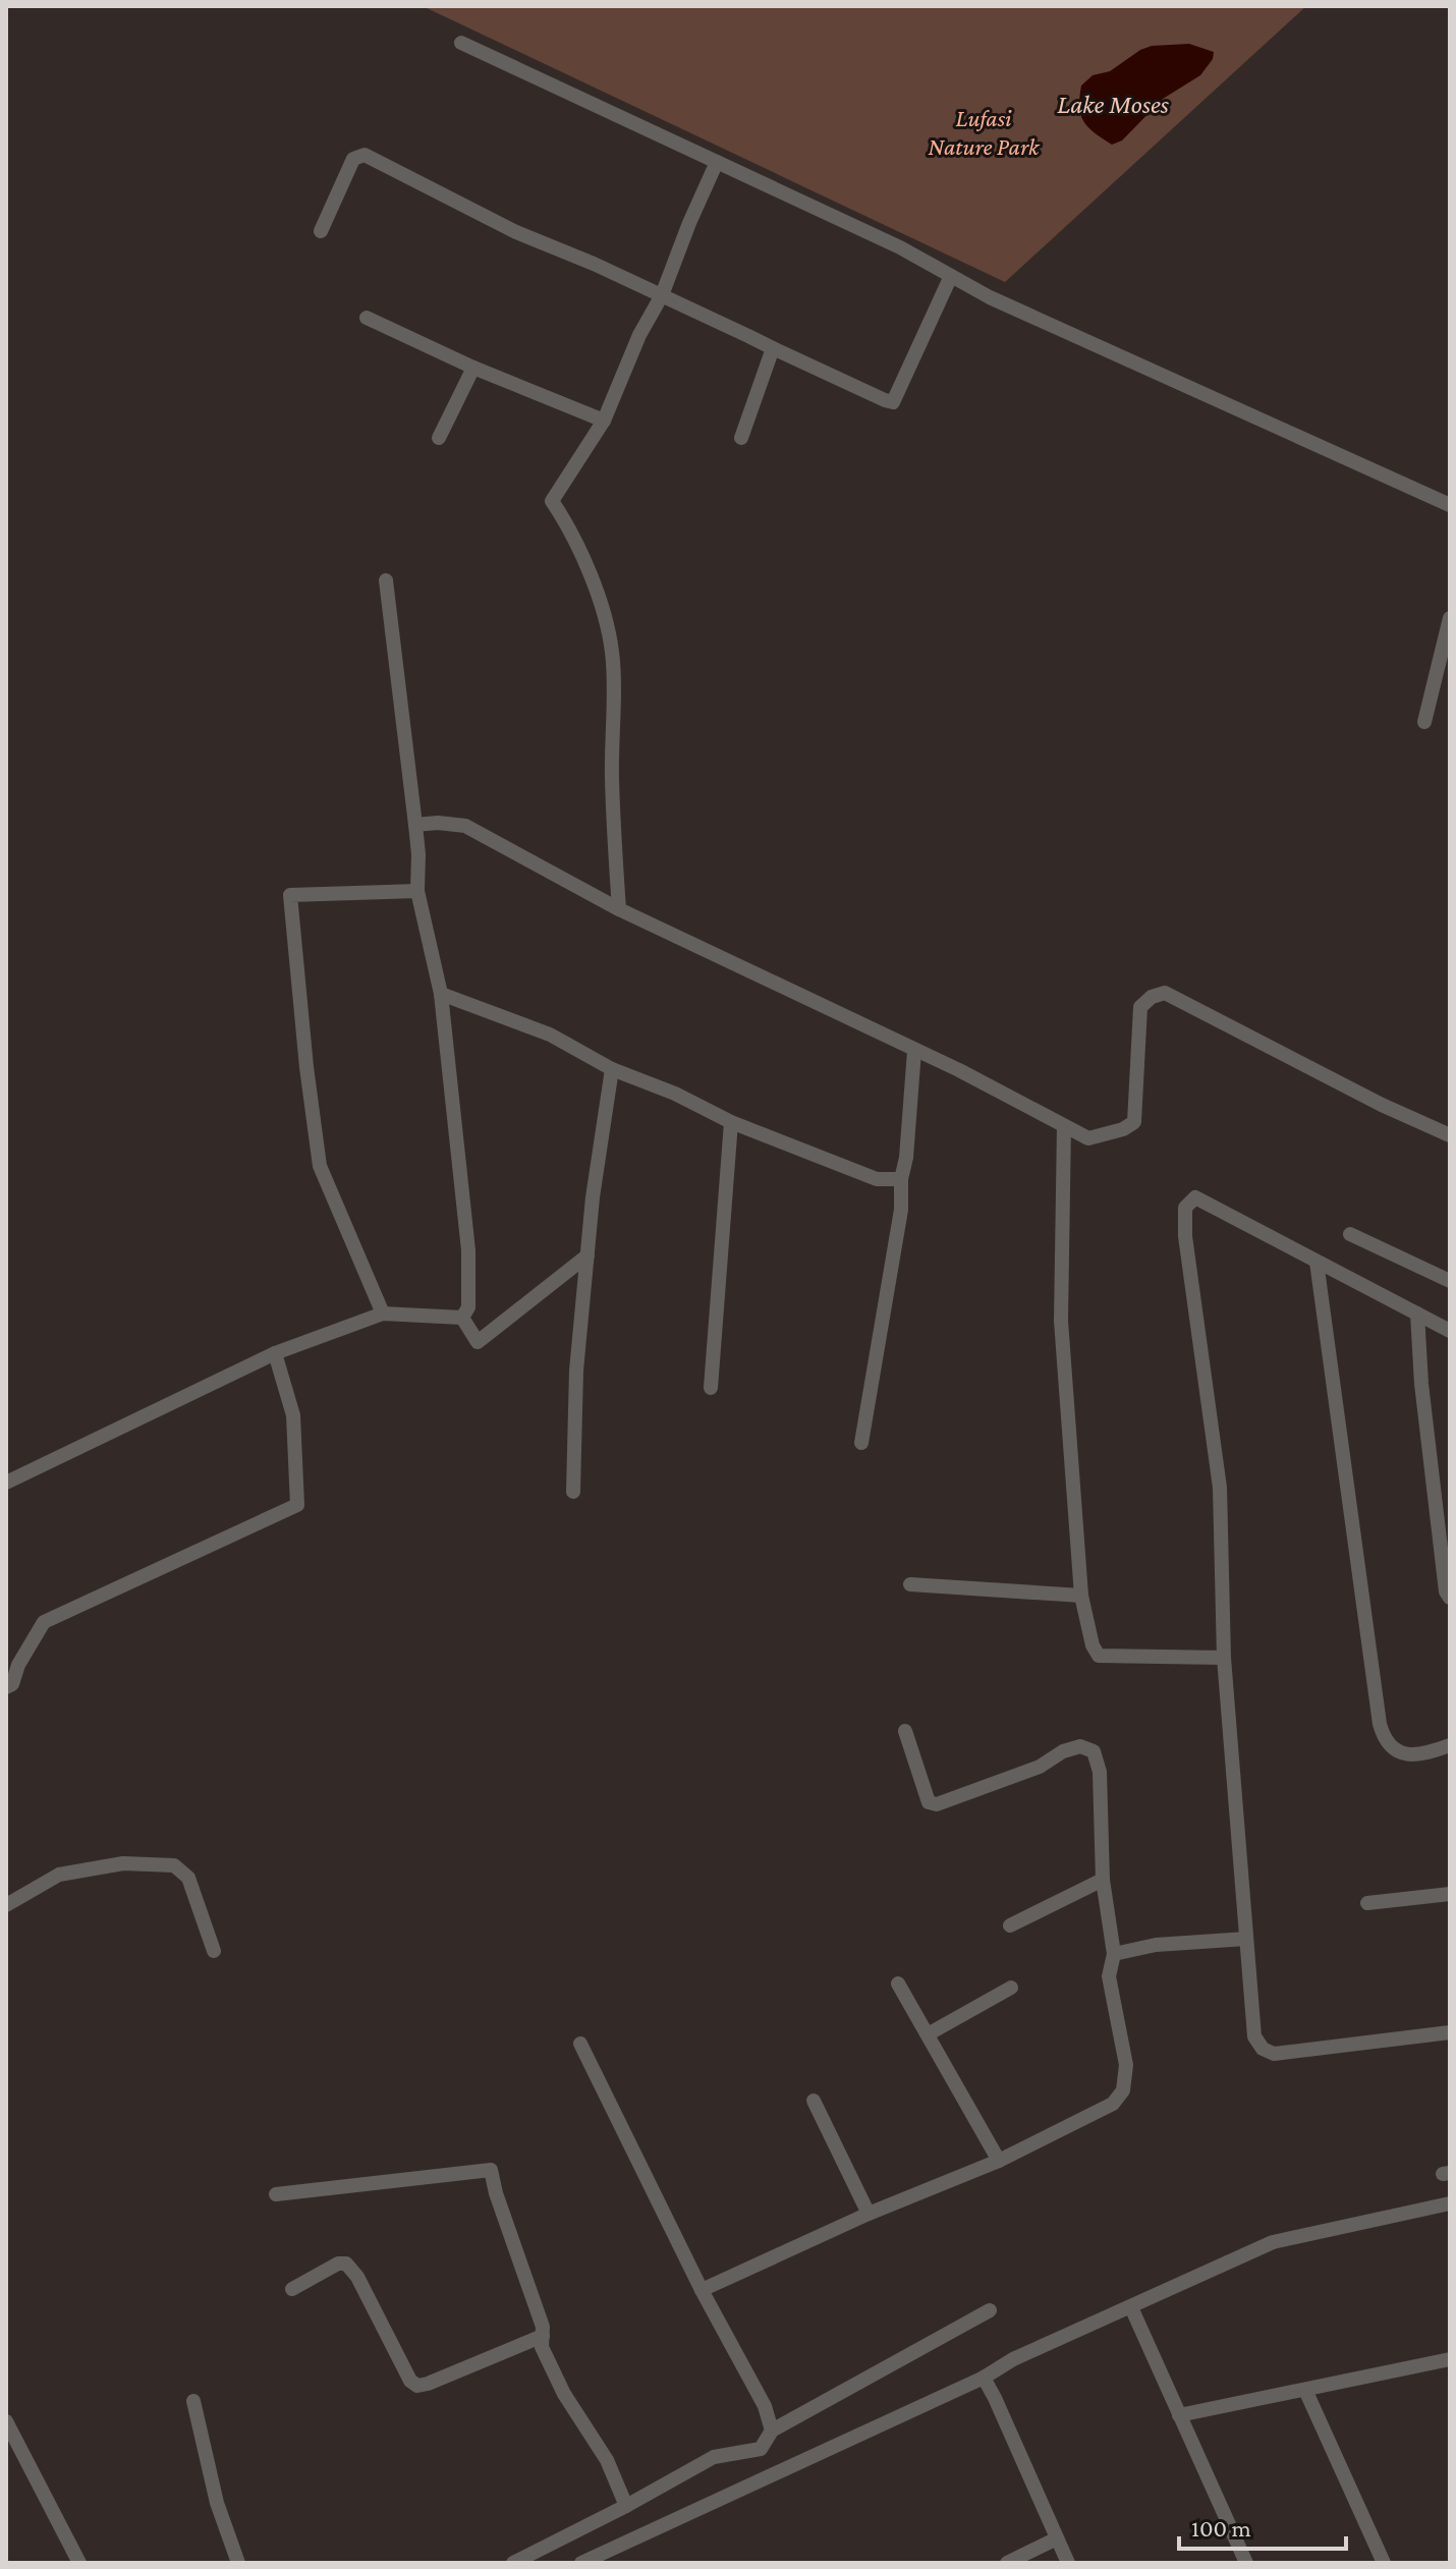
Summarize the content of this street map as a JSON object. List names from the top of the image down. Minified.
{"water":["Lake Moses"],"parks":["Lufasi Nature Park"],"scale_bar":"100 m"}
